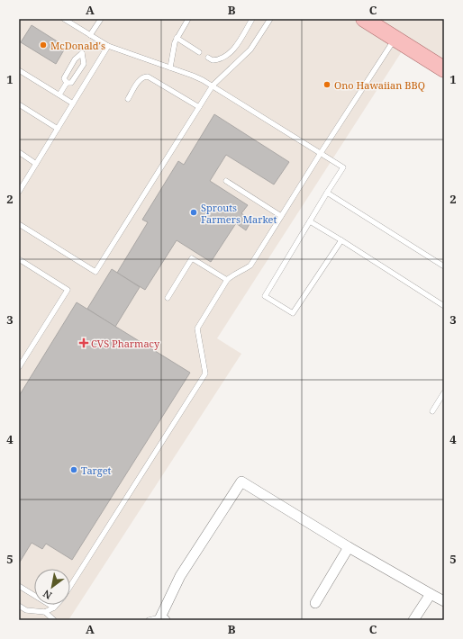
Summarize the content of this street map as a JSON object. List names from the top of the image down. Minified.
{"places":{"other":["McDonald's","Ono Hawaiian BBQ","Sprouts Farmers Market","Target"],"health":["CVS Pharmacy"]},"north":"bottom left","grid":{"columns":["A","B","C"],"rows":["1","2","3","4","5"]}}
